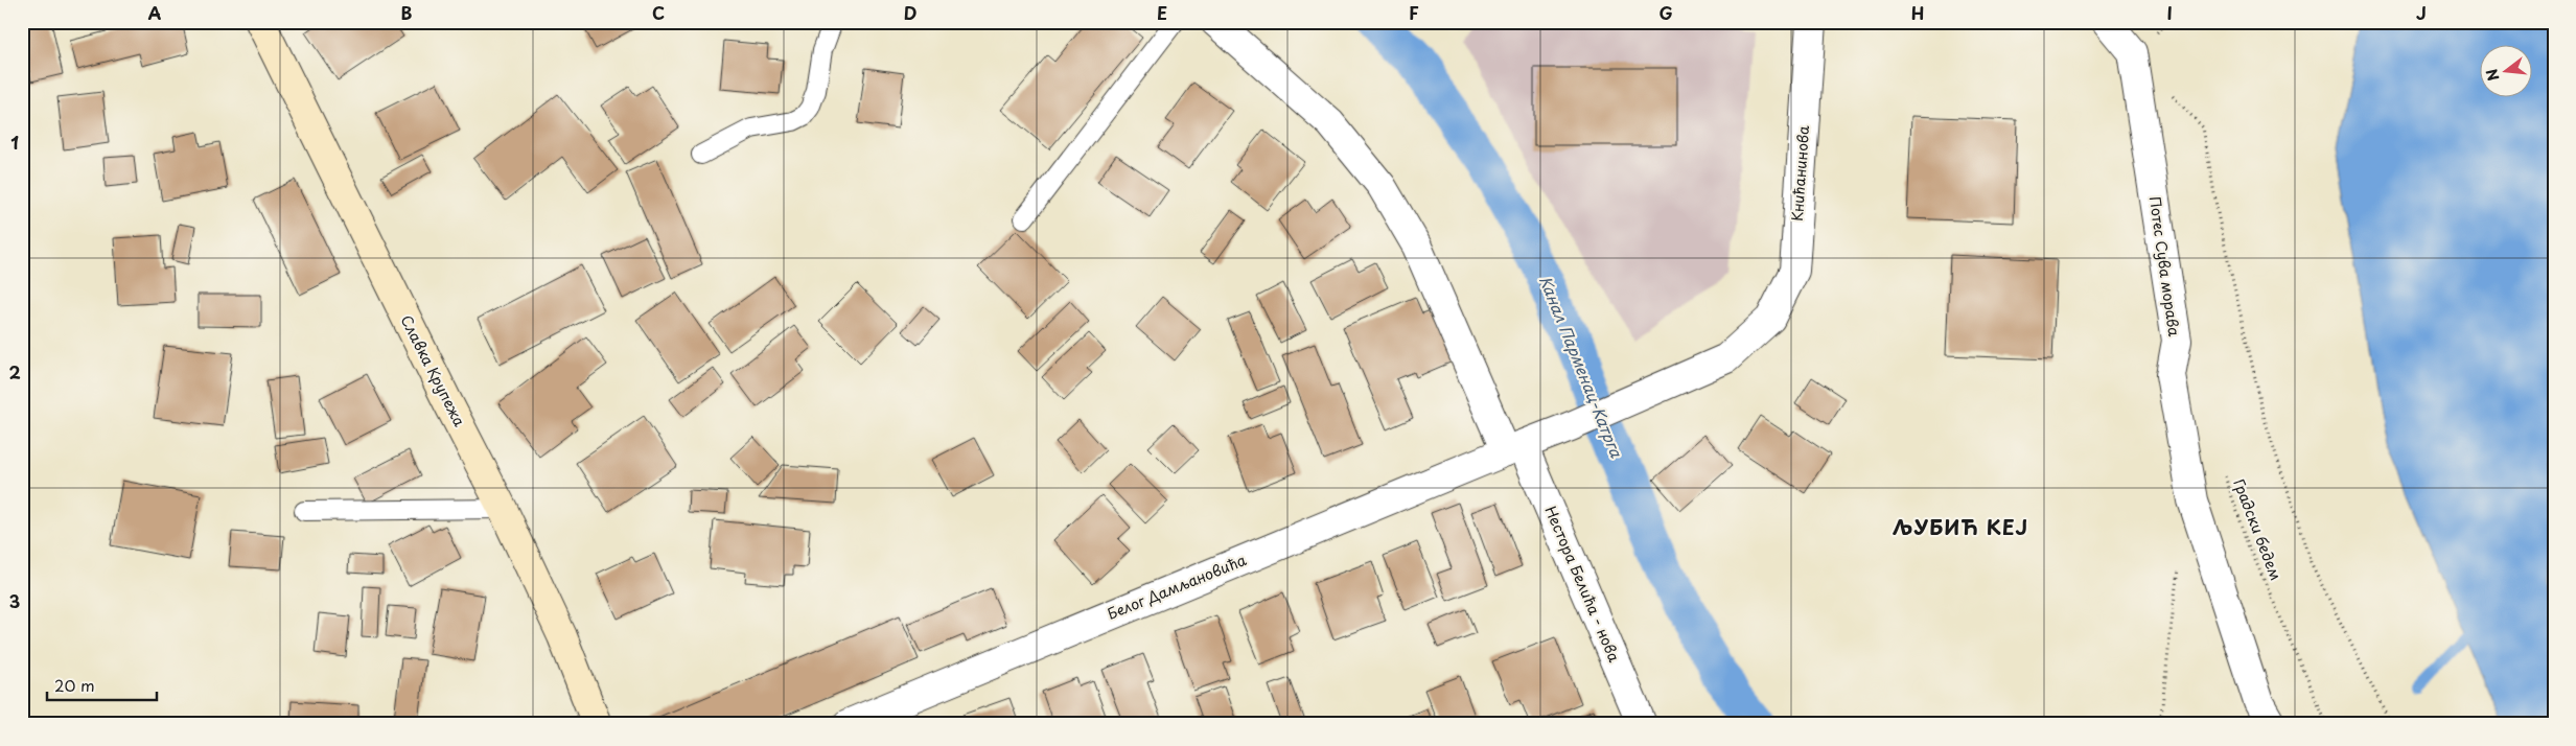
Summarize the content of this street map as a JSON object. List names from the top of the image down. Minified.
{"streets":{"street":["Книћанинова","Потес Сува морава","Славка Крупежа","Нестора Белића - нова","Белог Дамљановића"],"path":["Градски бедем"]},"crossings":[["Книћанинова","Белог Дамљановића"],["Нестора Белића - нова","Белог Дамљановића"]],"districts":["ЉУБИЋ КЕЈ"],"water":["Канал Парменац-Катрга"],"scale_bar":"20 m","north":"left","grid":{"columns":["A","B","C","D","E","F","G","H","I","J"],"rows":["1","2","3"]}}
